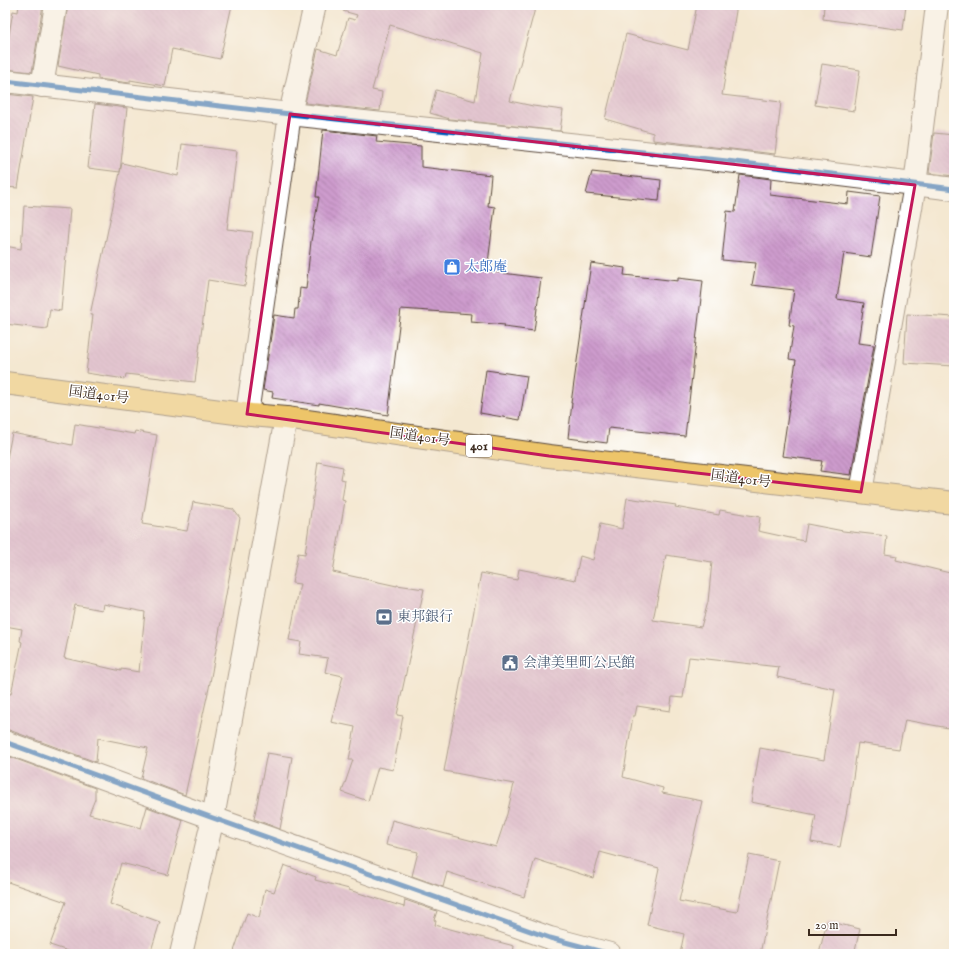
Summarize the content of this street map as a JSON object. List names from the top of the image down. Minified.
{"streets":{"highway":["国道401号","401"]},"places":{"shop":["太郎庵"],"bank":["東邦銀行"],"public building":["会津美里町公民館"]},"scale_bar":"20 m"}
